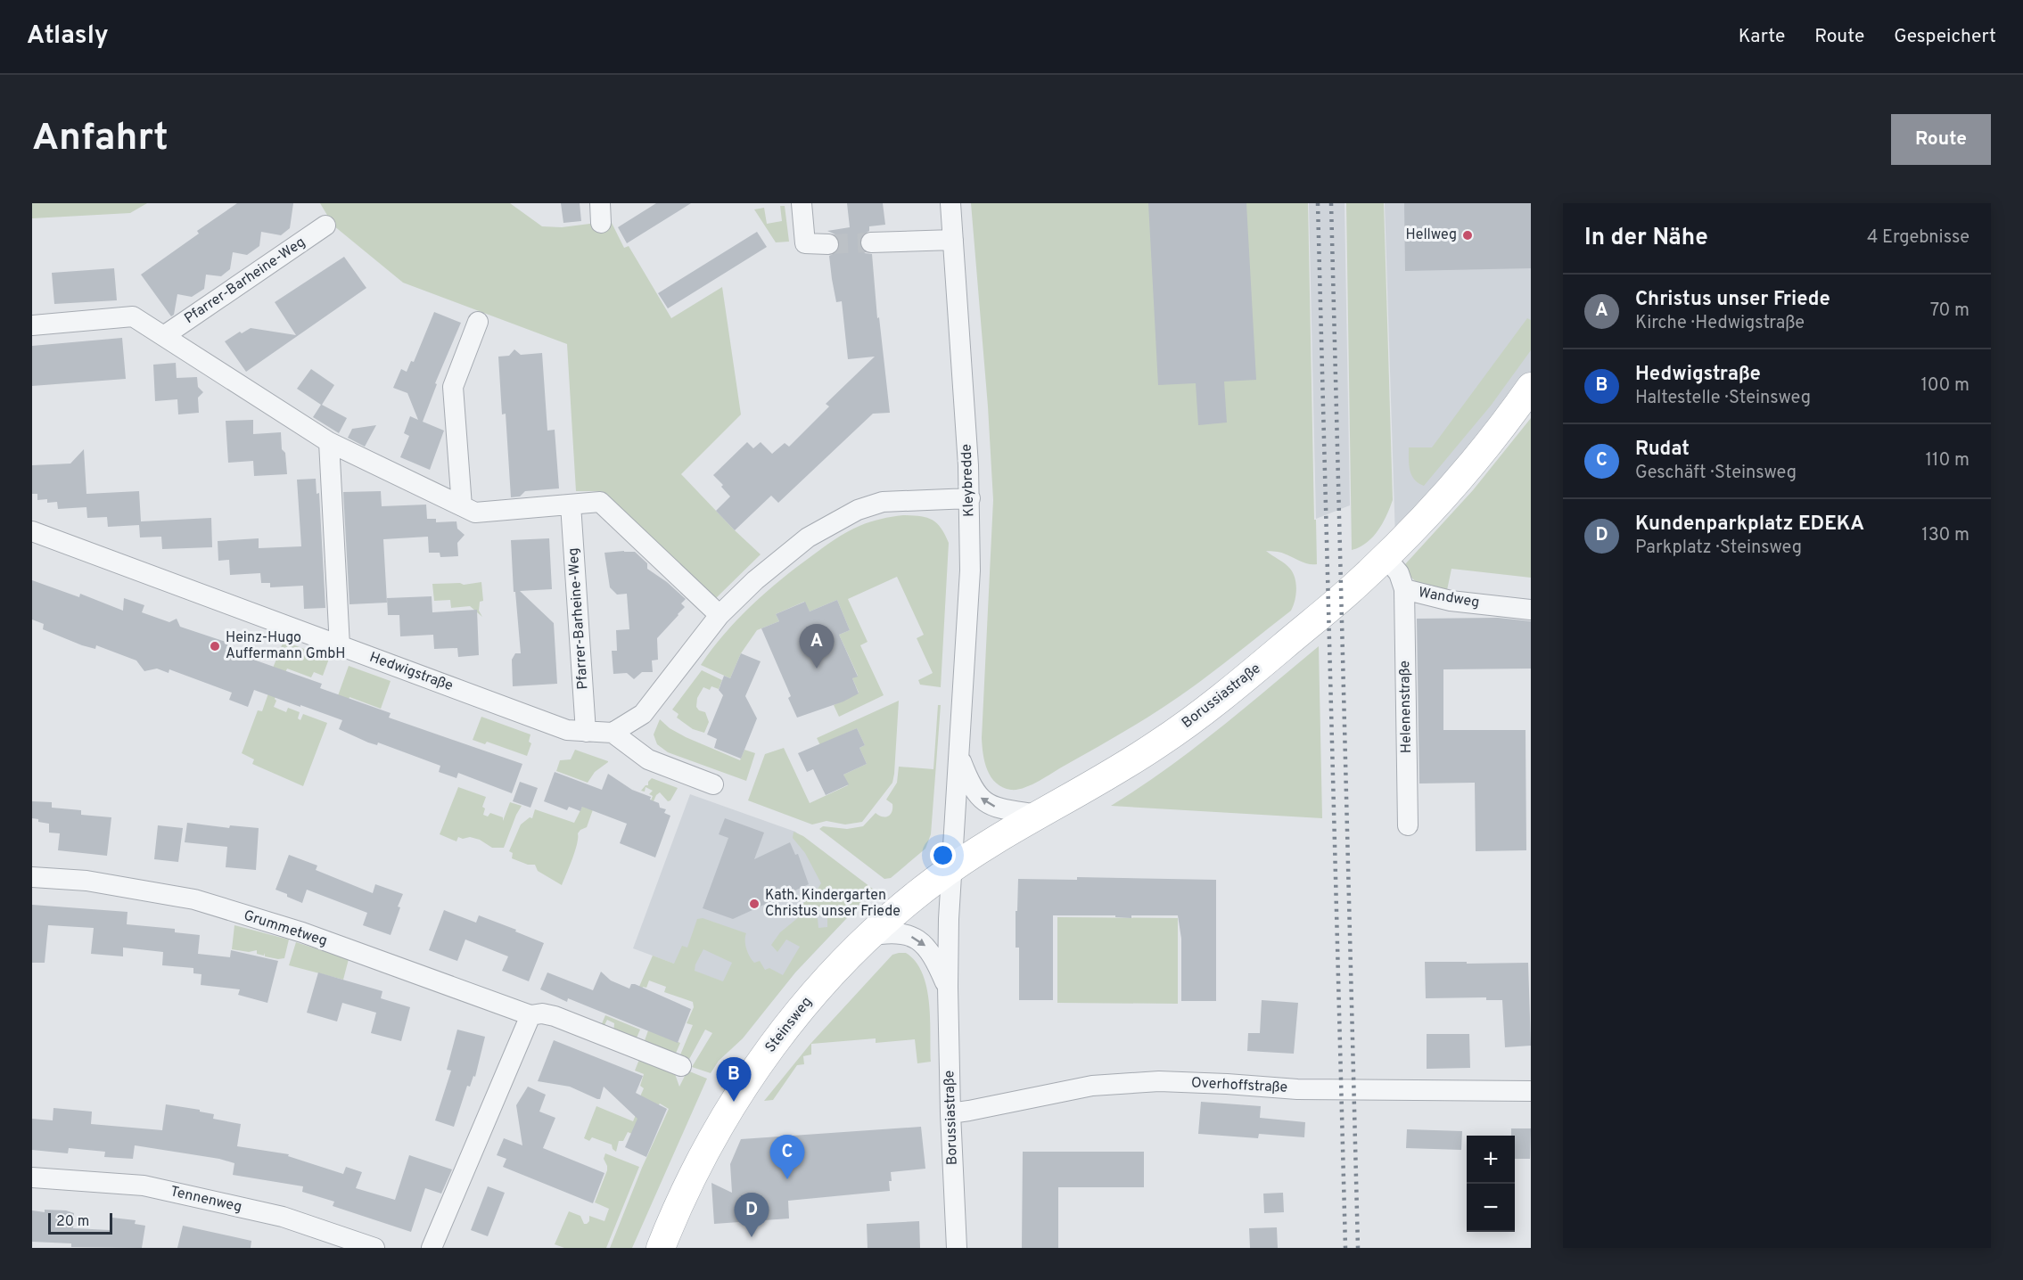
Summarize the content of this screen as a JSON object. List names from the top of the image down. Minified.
{"streets":{"main road":["Borussiastraße","Steinsweg"],"street":["Pfarrer-Barheine-Weg","Kleybredde","Wandweg","Hedwigstraße","Helenenstraße","Grummetweg","Overhoffstraße","Tennenweg"]},"crossings":[["Pfarrer-Barheine-Weg","Hedwigstraße"],["Kleybredde","Borussiastraße"],["Kleybredde","Steinsweg"],["Wandweg","Borussiastraße"],["Wandweg","Helenenstraße"],["Borussiastraße","Steinsweg"],["Borussiastraße","Overhoffstraße"]],"places":["Hellweg","Heinz-Hugo Auffermann GmbH","Kath. Kindergarten Christus unser Friede"],"scale_bar":"20 m","page":{"header":"Atlasly","nav":["Karte","Route","Gespeichert"],"buttons":"Route","title":"Anfahrt","heading":["In der Nähe","4 Ergebnisse"],"list":[{"mark":"A","name":"Christus unser Friede","note":"Kirche · Hedwigstraße","value":"70 m"},{"mark":"B","name":"Hedwigstraße","note":"Haltestelle · Steinsweg","value":"100 m"},{"mark":"C","name":"Rudat","note":"Geschäft · Steinsweg","value":"110 m"},{"mark":"D","name":"Kundenparkplatz EDEKA","note":"Parkplatz · Steinsweg","value":"130 m"}],"pins":["A","B","C","D"],"map_buttons":["+","−"],"scale":"20 m"}}
